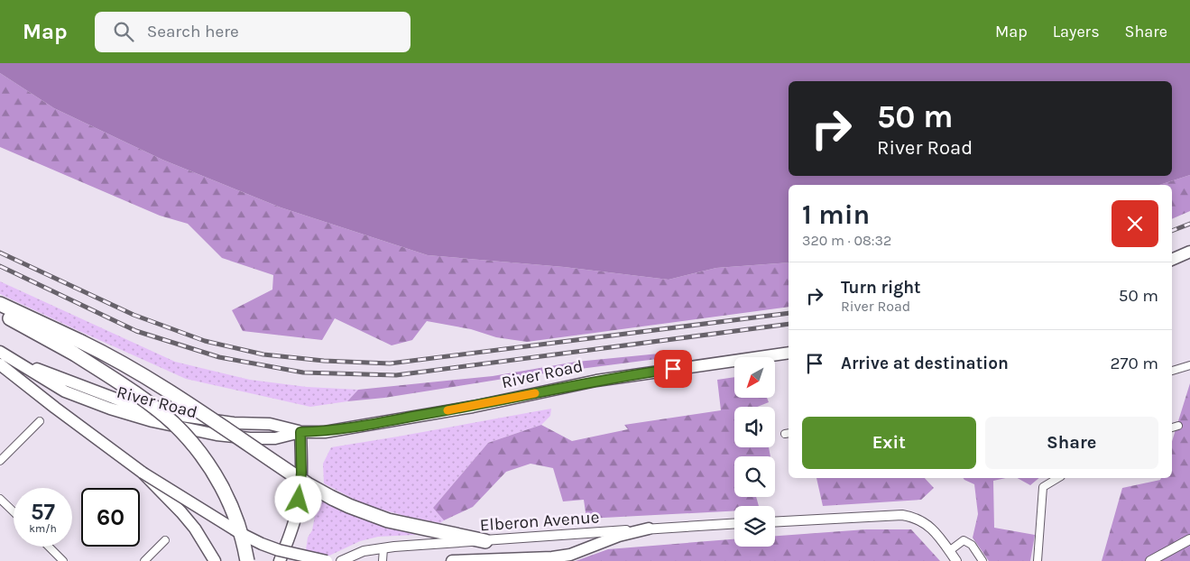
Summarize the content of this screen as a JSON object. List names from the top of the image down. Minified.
{"streets":{"main road":["River Road"],"street":["Elberon Avenue"]},"north":"bottom left","page":{"header":"Map","search":"Search here","nav":["Map","Layers","Share"],"turn":["50 m","River Road"],"heading":["1 min","320 m · 08:32"],"list":[{"name":"Turn right","note":"River Road","value":"50 m"},{"name":"Arrive at destination","value":"270 m"}],"buttons":["Exit","Share"],"speed":"57 km/h","limit":"60"}}
